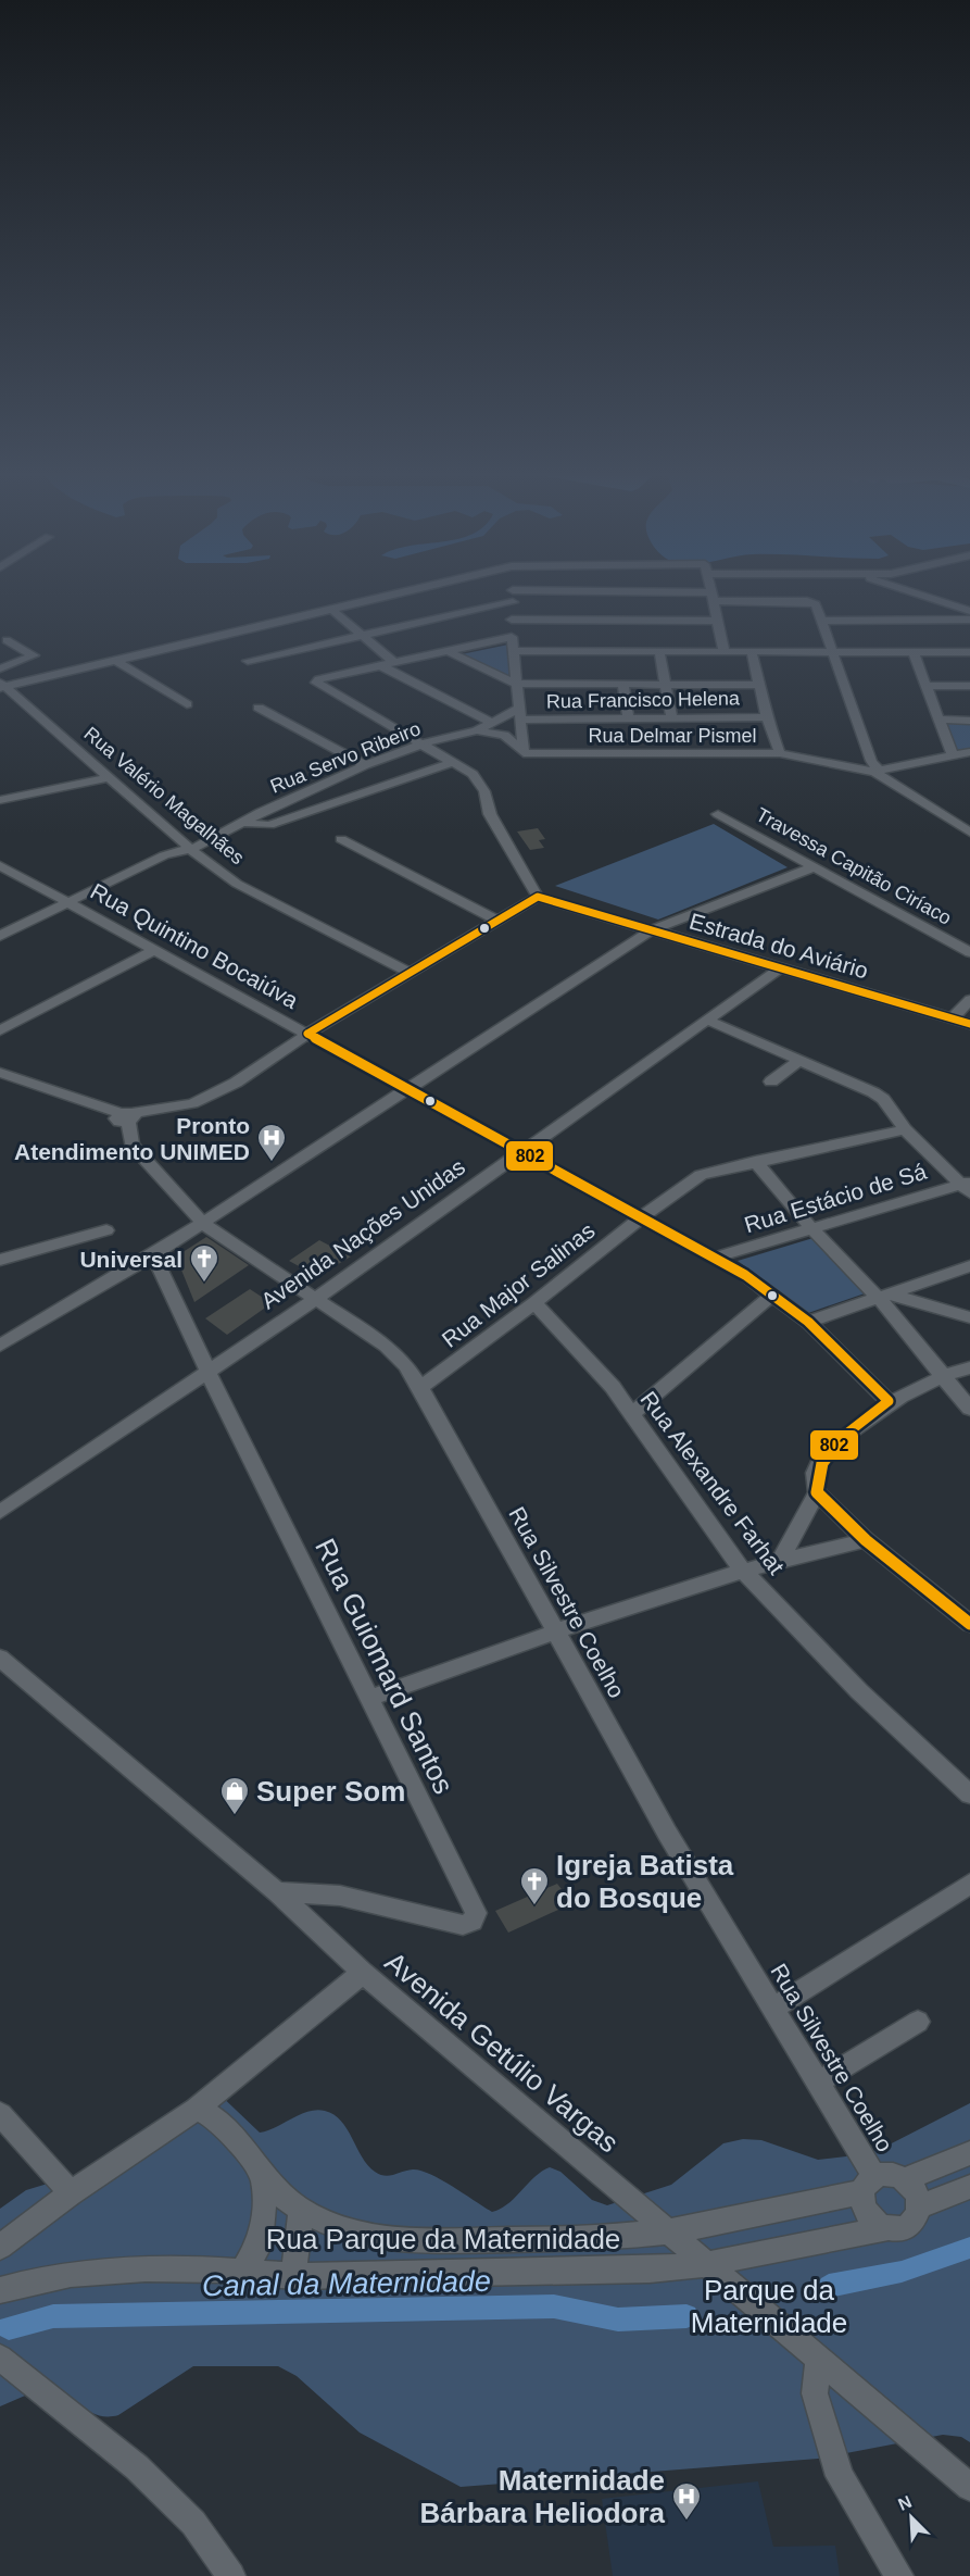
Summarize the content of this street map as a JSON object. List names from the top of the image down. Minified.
{"streets":{"street":["Rua Francisco Helena","Rua Delmar Pismel","Rua Servo Ribeiro","Rua Valério Magalhães","Travessa Capitão Ciríaco","Rua Quintino Bocaiúva","Estrada do Aviário","Rua Estácio de Sá","Avenida Nações Unidas","Rua Major Salinas","Rua Alexandre Farhat","Rua Silvestre Coelho","Rua Guiomard Santos","Avenida Getúlio Vargas","Rua Parque da Maternidade"]},"crossings":[["Rua Francisco Helena","Rua Servo Ribeiro"],["Rua Servo Ribeiro","Rua Valério Magalhães"],["Rua Servo Ribeiro","Rua Quintino Bocaiúva"],["Rua Quintino Bocaiúva","Rua Estácio de Sá"],["Rua Quintino Bocaiúva","Avenida Nações Unidas"],["Rua Quintino Bocaiúva","Rua Major Salinas"],["Estrada do Aviário","Avenida Nações Unidas"],["Avenida Nações Unidas","Rua Silvestre Coelho"],["Avenida Nações Unidas","Rua Guiomard Santos"],["Rua Major Salinas","Rua Alexandre Farhat"],["Rua Major Salinas","Rua Silvestre Coelho"],["Rua Silvestre Coelho","Rua Parque da Maternidade"],["Rua Guiomard Santos","Avenida Getúlio Vargas"],["Avenida Getúlio Vargas","Rua Parque da Maternidade"]],"water":["Canal da Maternidade"],"parks":["Parque da Maternidade"],"places":{"hospital":["Pronto Atendimento UNIMED","Maternidade Bárbara Heliodora"],"church":["Universal","Igreja Batista do Bosque"],"shop":["Super Som"]},"lines":["transit line 802"],"north":"top left"}
